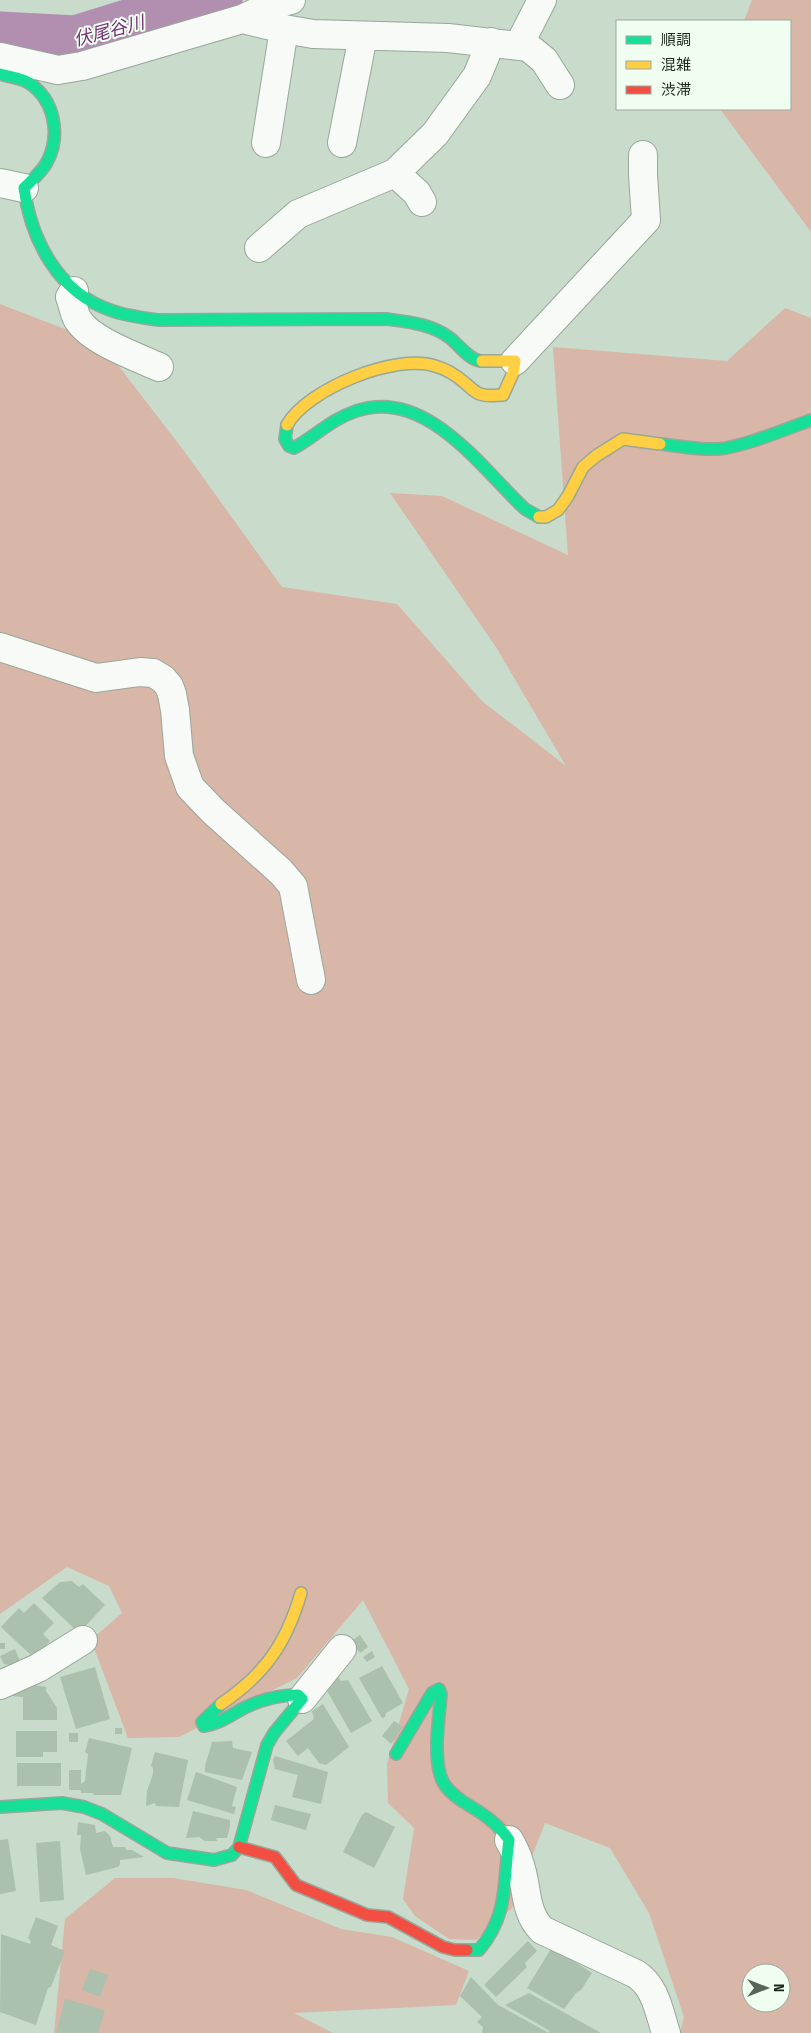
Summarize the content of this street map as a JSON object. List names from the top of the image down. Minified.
{"water":["伏尾谷川"],"legend":["順調","混雑","渋滞"],"north":"right"}
